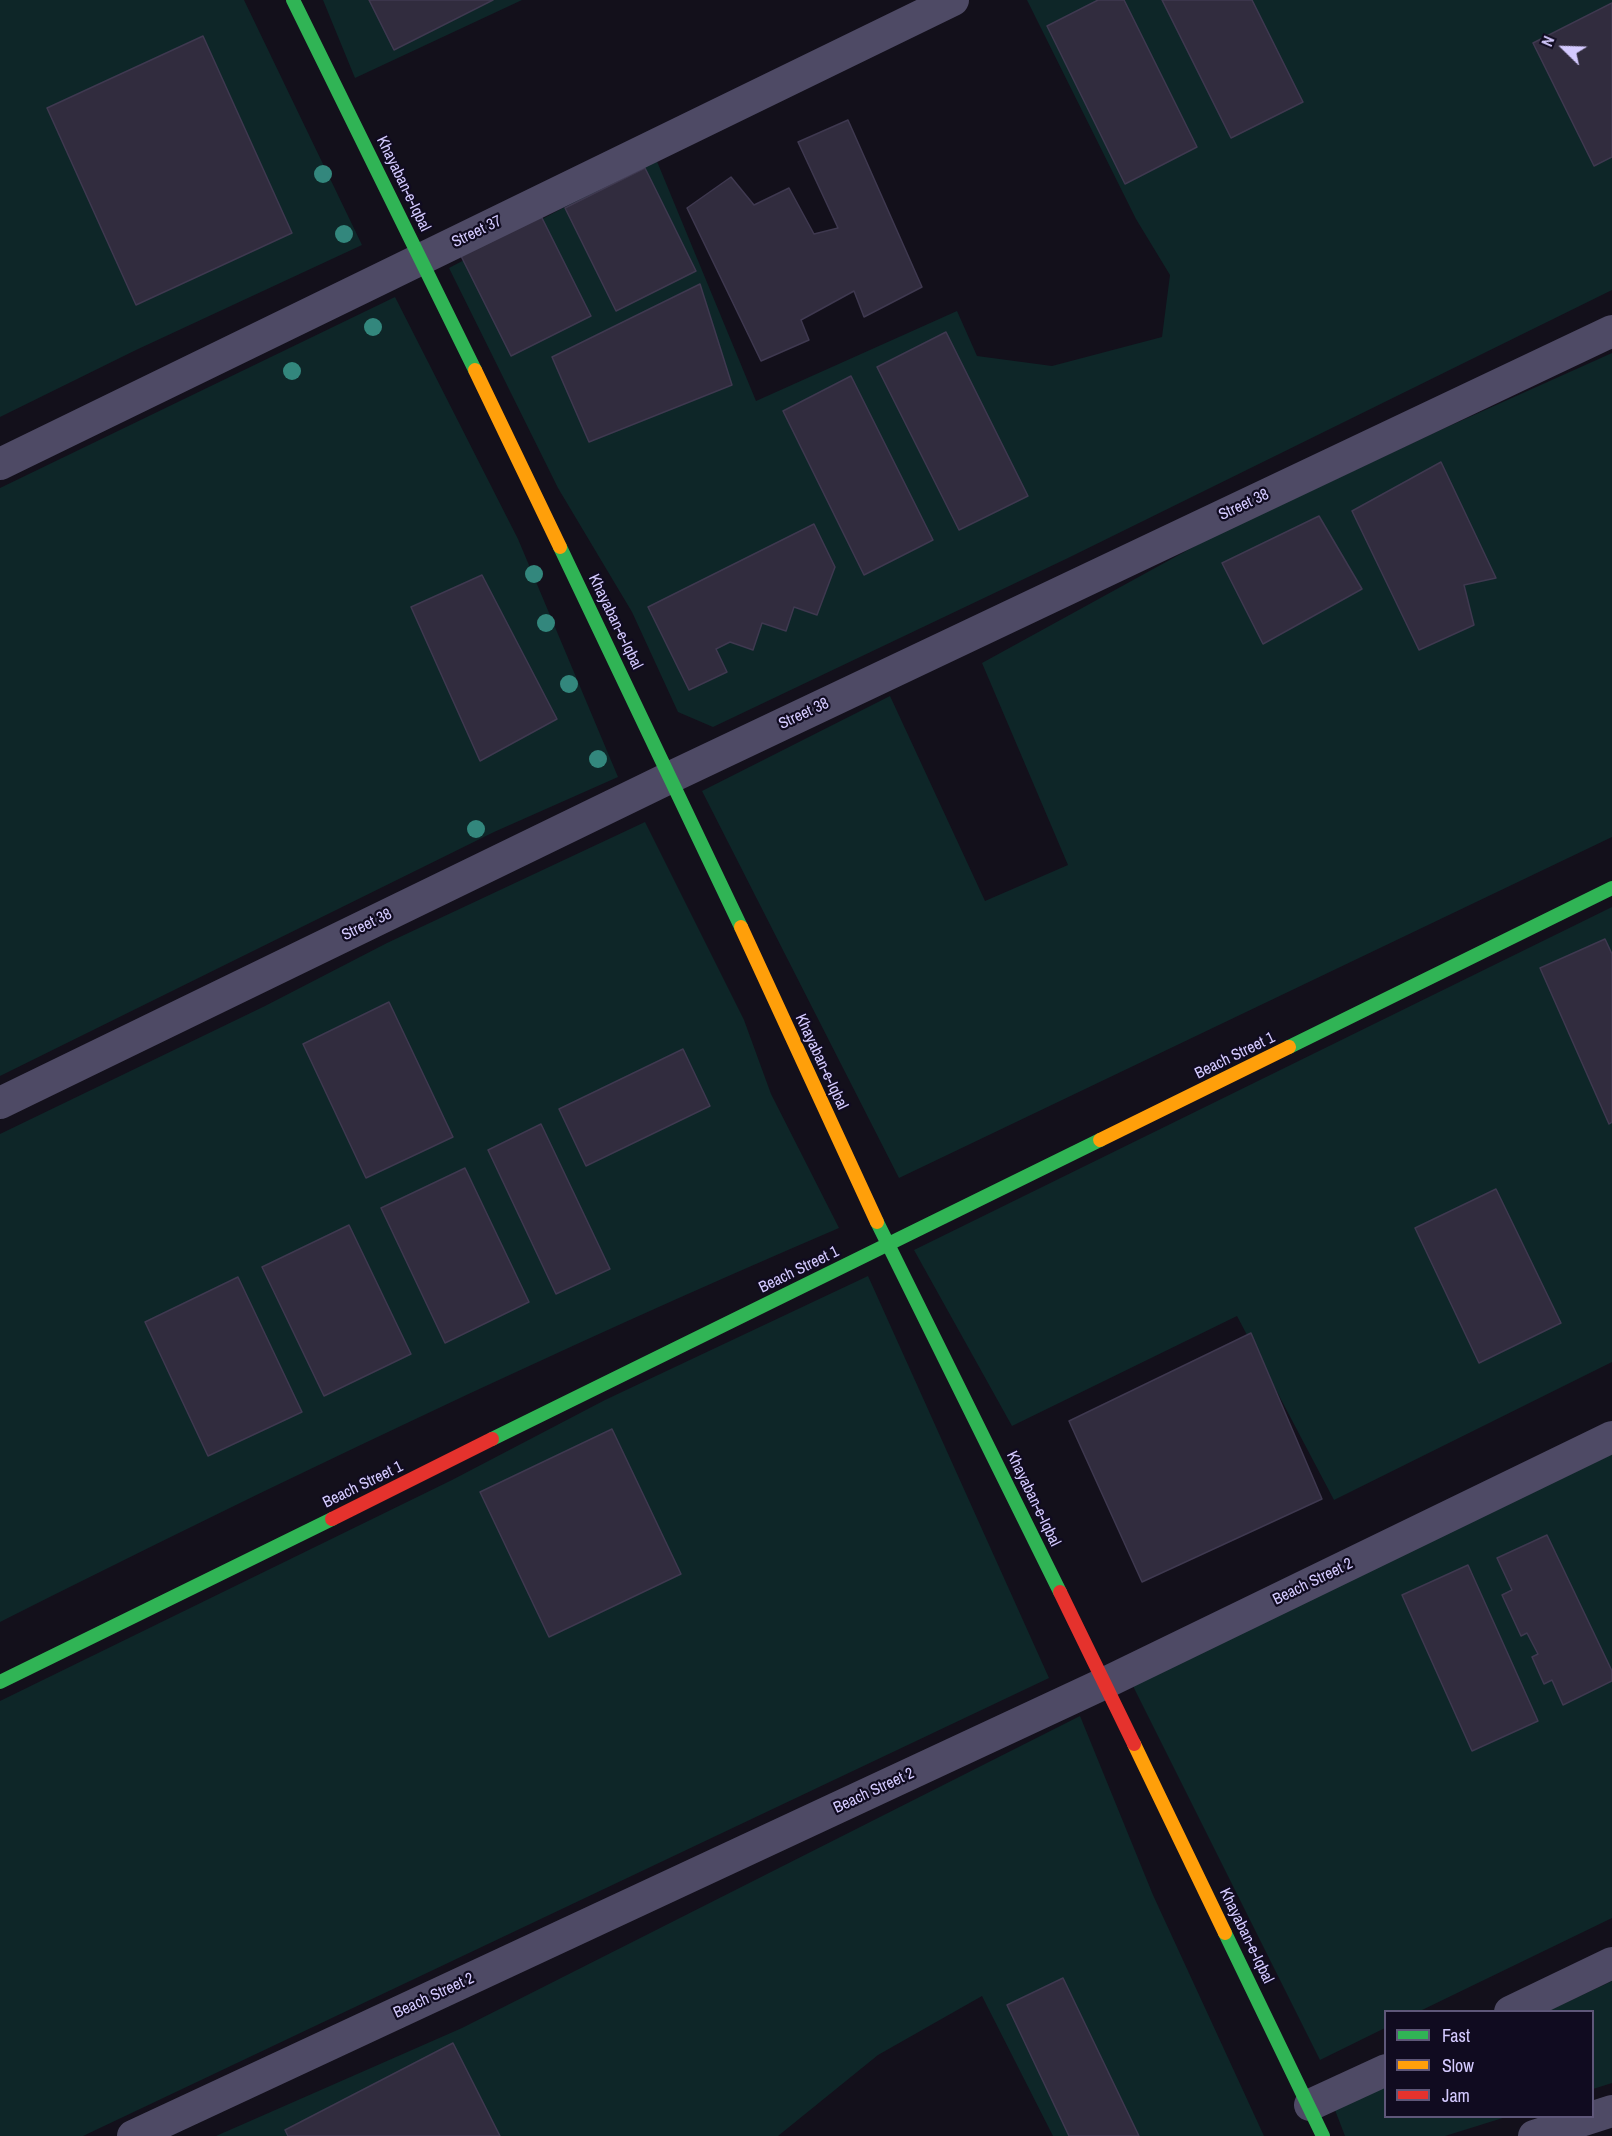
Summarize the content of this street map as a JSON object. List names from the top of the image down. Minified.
{"streets":{"street":["Khayaban-e-Iqbal","Street 37","Street 38","Beach Street 1","Beach Street 2"]},"crossings":[["Khayaban-e-Iqbal","Street 37"],["Khayaban-e-Iqbal","Street 38"],["Khayaban-e-Iqbal","Beach Street 1"],["Khayaban-e-Iqbal","Beach Street 2"]],"legend":["Fast","Slow","Jam"],"north":"top left"}
